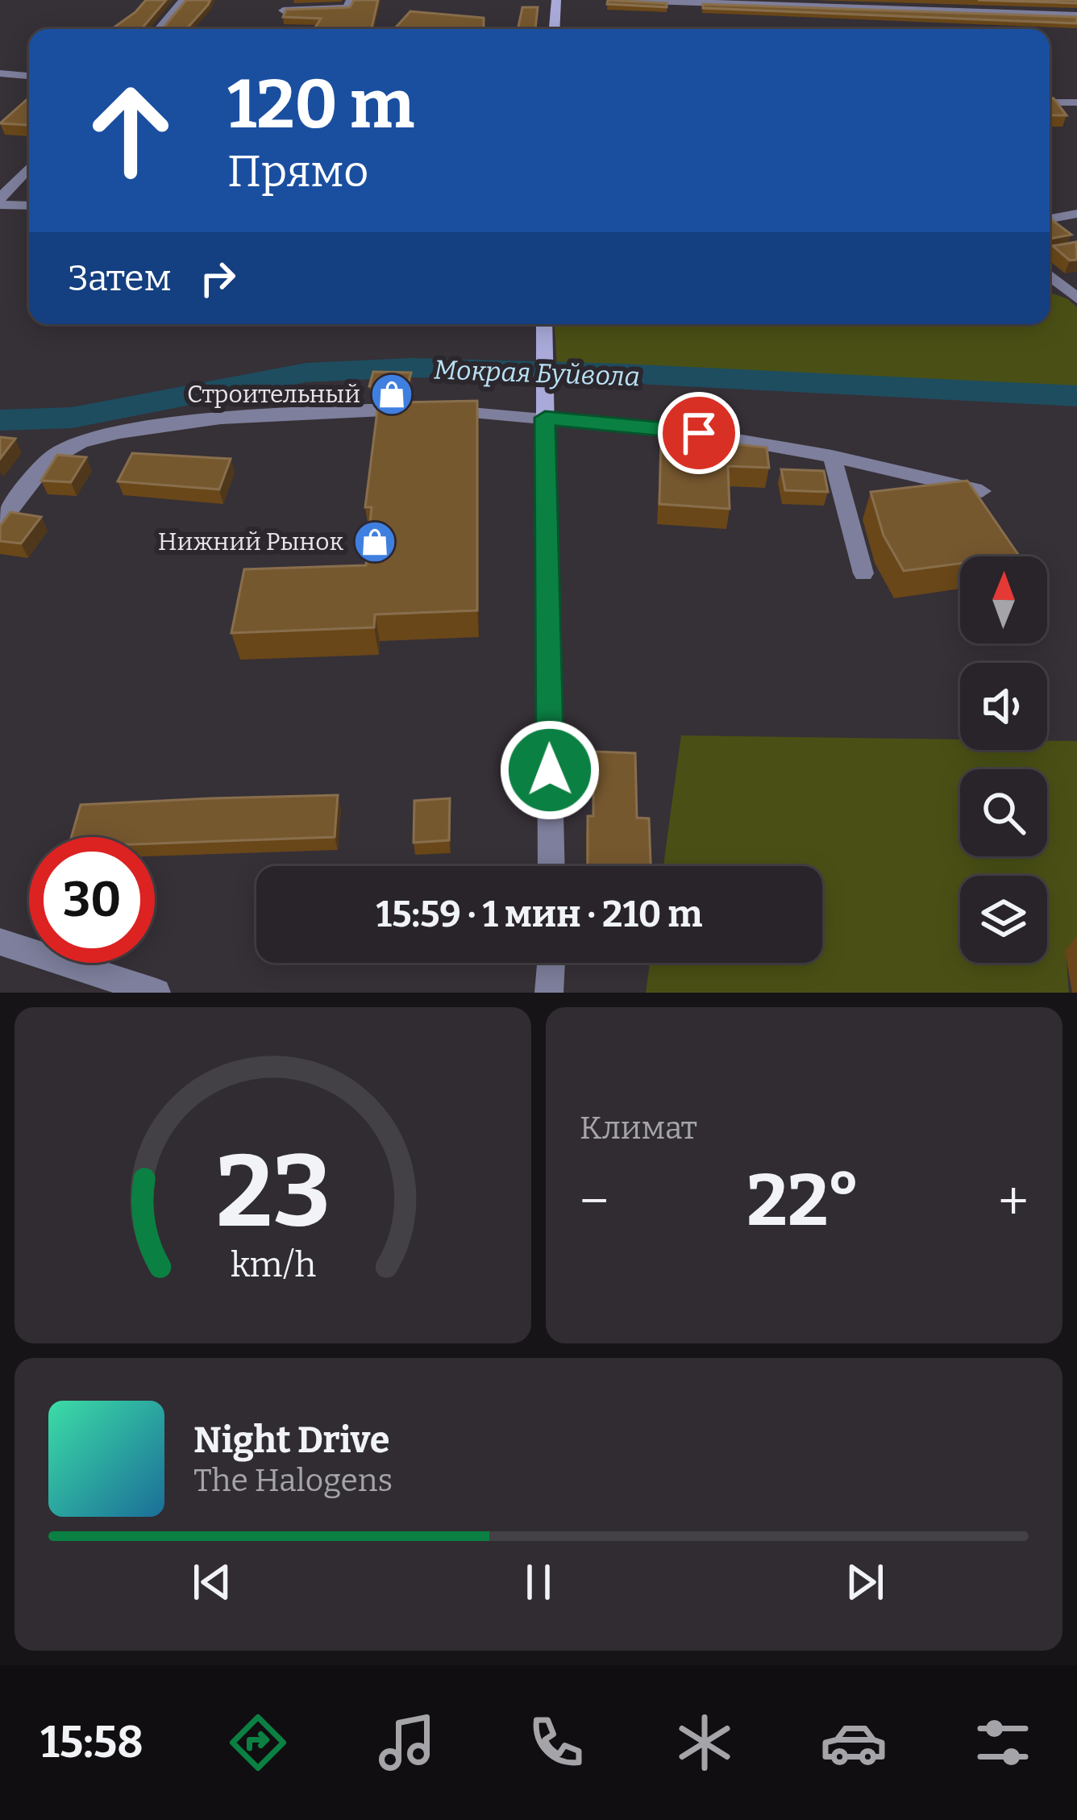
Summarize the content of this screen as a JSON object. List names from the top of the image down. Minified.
{"water":["Мокрая Буйвола"],"places":{"shop":["Строительный","Нижний Рынок"]},"north":"top","page":{"turn":["120 m","Прямо"],"then":"Затем","limit":"30","trip":"15:59 · 1 мин · 210 m","tile":"Климат","heat":["−","22°","+"],"song":["Night Drive","The Halogens"],"tabs":"15:58","gauge":["23","km/h"]}}
